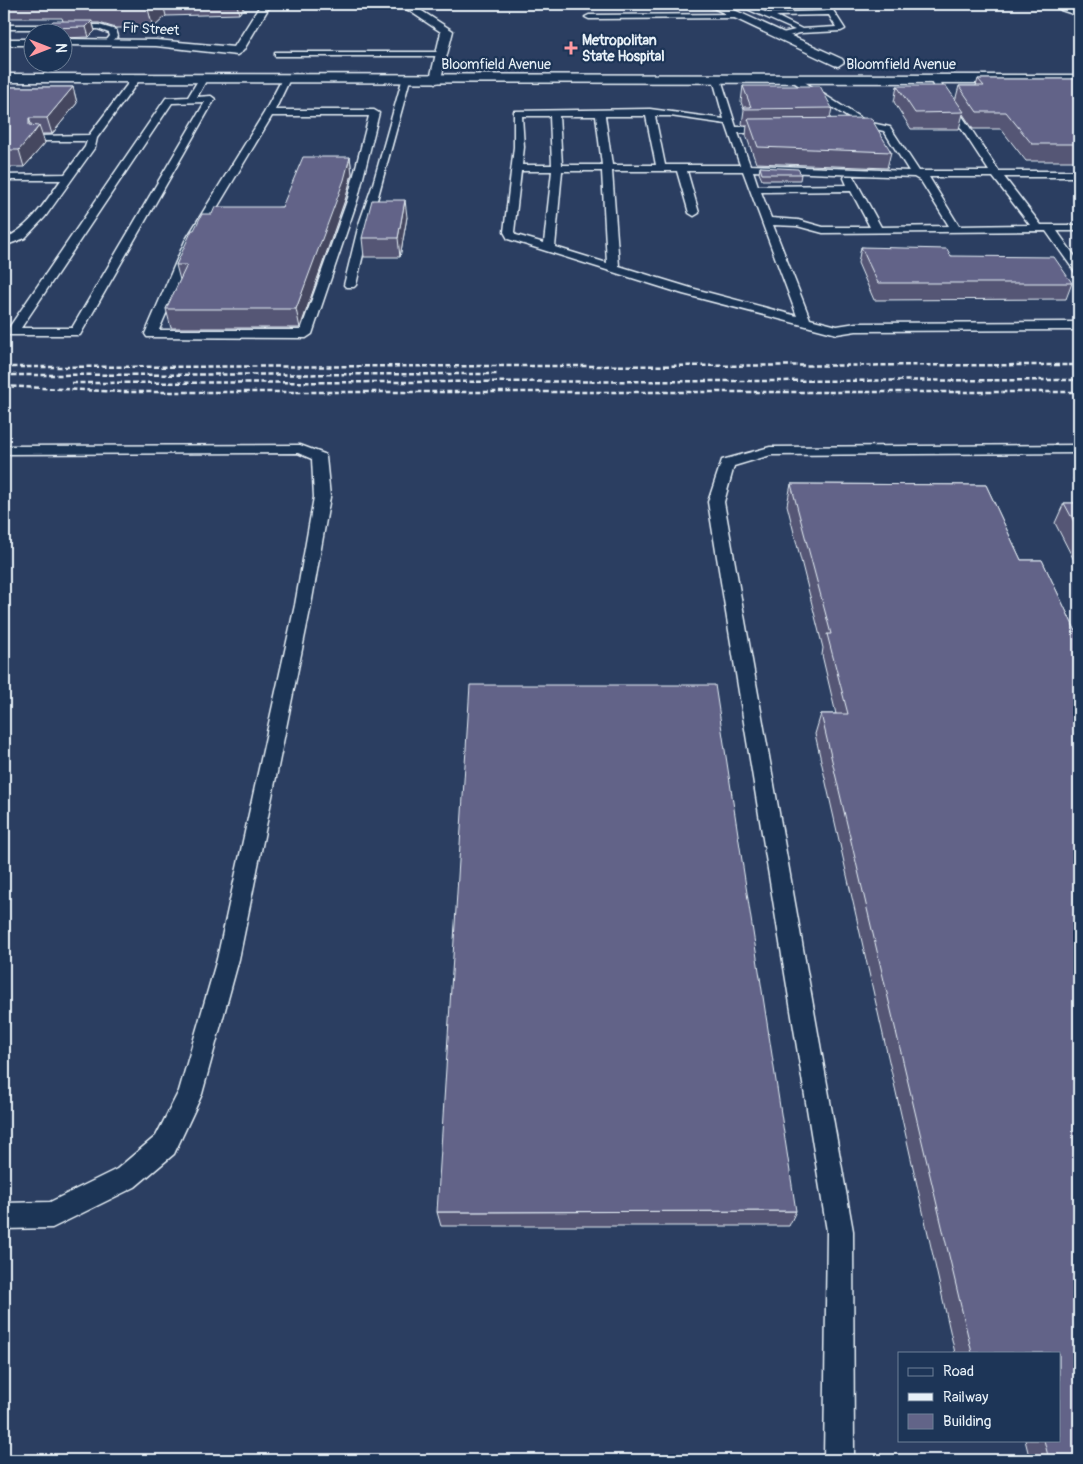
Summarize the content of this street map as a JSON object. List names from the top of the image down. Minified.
{"streets":{"main road":["Fir Street","Bloomfield Avenue"]},"places":{"health":["Metropolitan State Hospital"]},"legend":["Road","Railway","Building"],"north":"right"}
